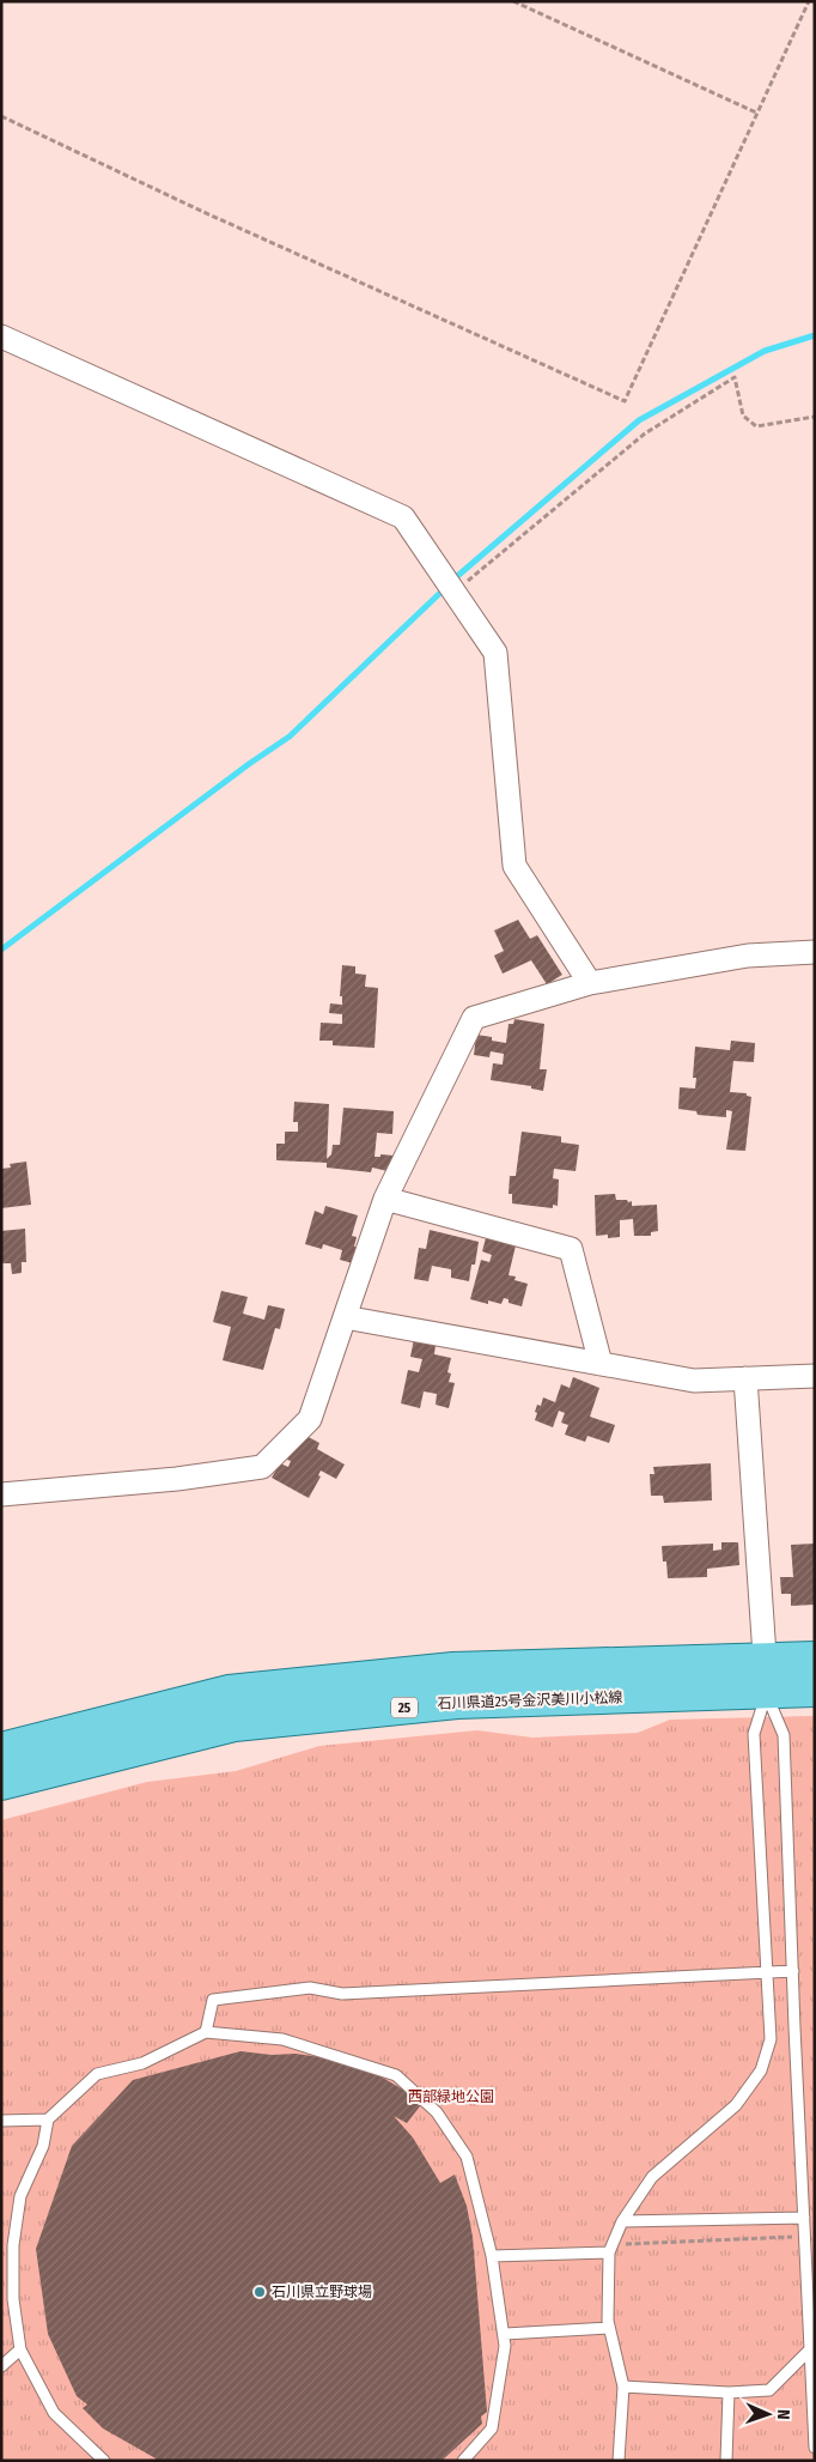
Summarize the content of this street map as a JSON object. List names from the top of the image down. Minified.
{"streets":{"main road":["石川県道25号金沢美川小松線","25"]},"parks":["西部緑地公園"],"places":["石川県立野球場"],"north":"right"}
